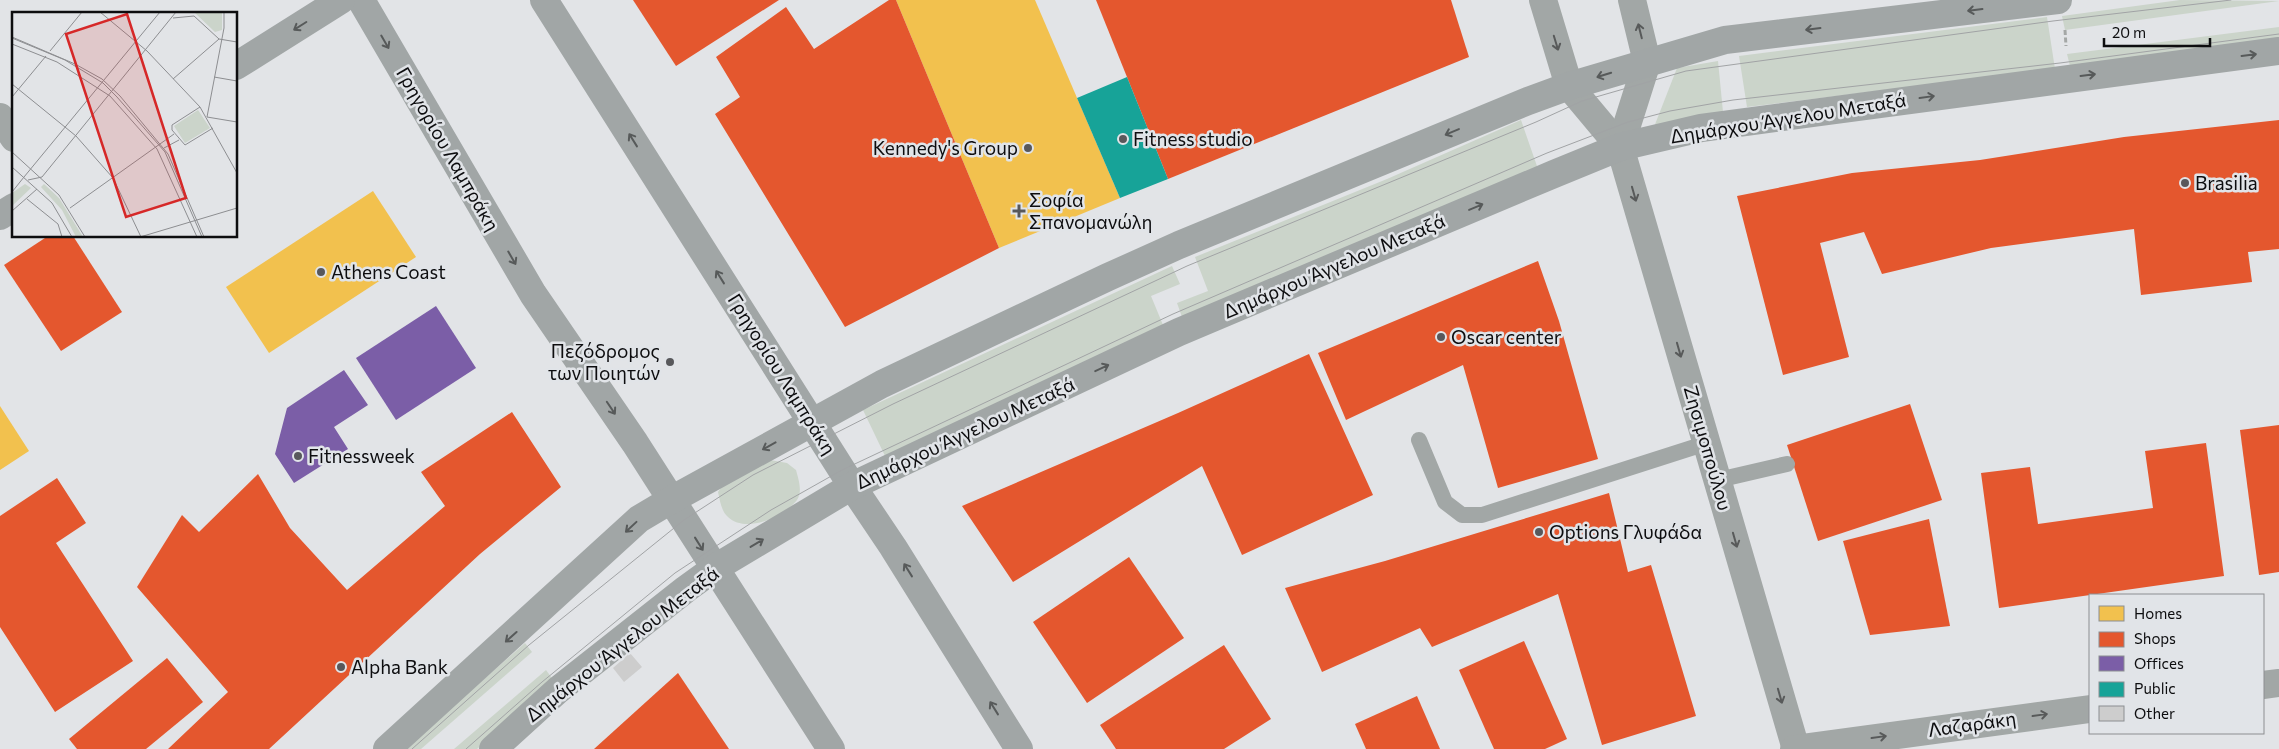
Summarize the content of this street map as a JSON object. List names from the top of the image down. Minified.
{"streets":{"street":["Δημάρχου Άγγελου Μεταξά","Γρηγορίου Λαμπράκη","Ζησιμοπούλου","Λαζαράκη"]},"crossings":[["Δημάρχου Άγγελου Μεταξά","Γρηγορίου Λαμπράκη"],["Δημάρχου Άγγελου Μεταξά","Ζησιμοπούλου"],["Ζησιμοπούλου","Λαζαράκη"]],"one_way":["Ζησιμοπούλου","Λαζαράκη"],"places":{"other":["Fitness studio","Kennedy's Group","Brasilia","Athens Coast","Oscar center","Πεζόδρομος των Ποιητών","Fitnessweek","Options Γλυφάδα","Alpha Bank"],"health":["Σοφία Σπανομανώλη"]},"legend":["Homes","Shops","Offices","Public","Other"],"scale_bar":"20 m"}
